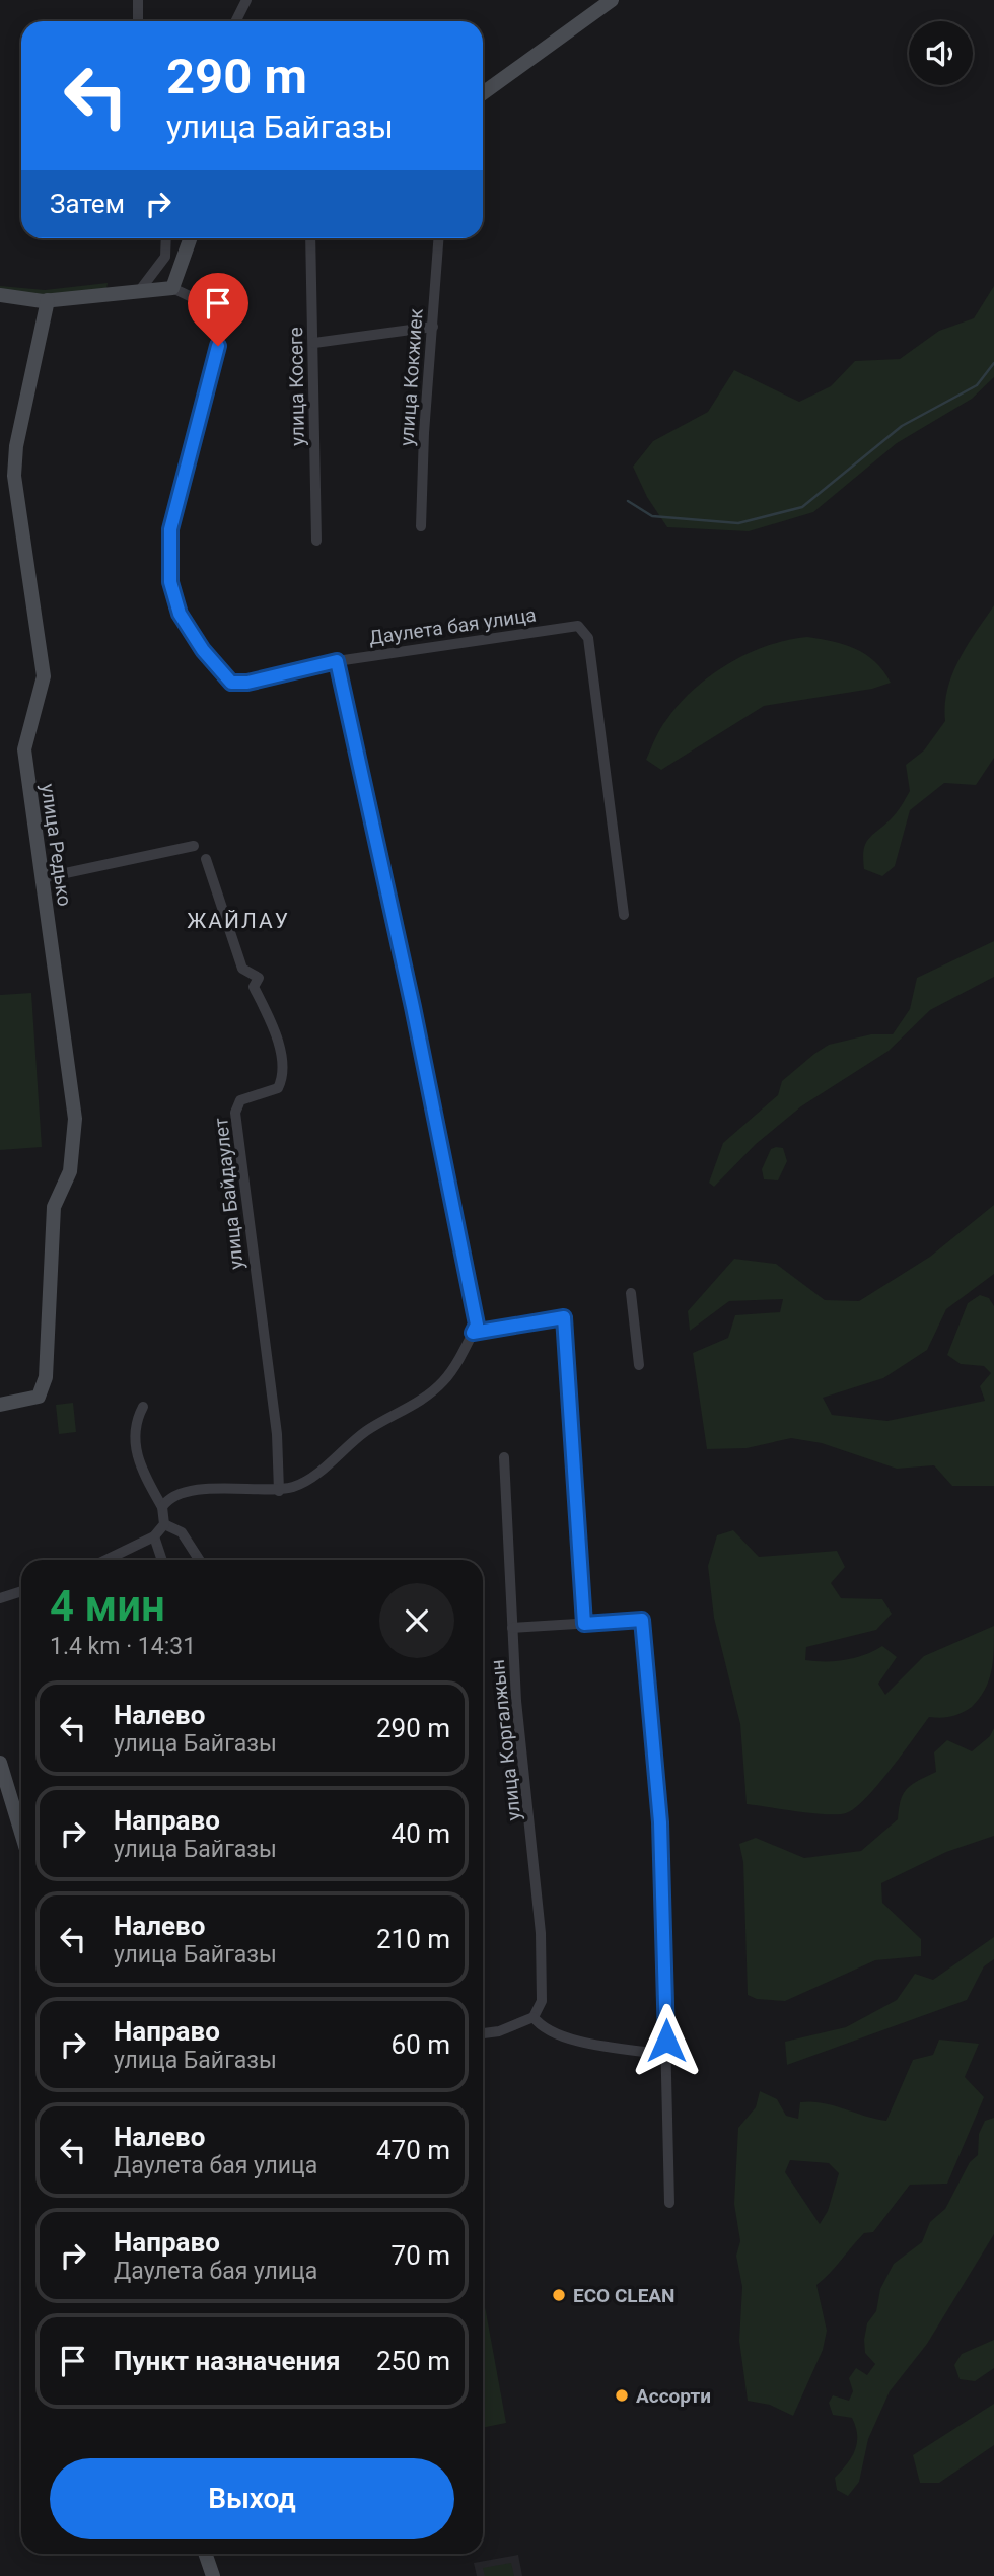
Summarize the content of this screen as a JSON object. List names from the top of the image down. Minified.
{"streets":{"street":["улица Кокжиек","улица Косеге","Даулета бая улица","улица Редько","улица Байдаулет","улица Коргалжын"]},"districts":["ЖАЙЛАУ"],"places":["ECO CLEAN","Ассорти"],"page":{"turn":["290 m","улица Байгазы"],"then":"Затем","heading":["4 мин","1.4 km · 14:31"],"list":[{"name":"Налево","note":"улица Байгазы","value":"290 m"},{"name":"Направо","note":"улица Байгазы","value":"40 m"},{"name":"Налево","note":"улица Байгазы","value":"210 m"},{"name":"Направо","note":"улица Байгазы","value":"60 m"},{"name":"Налево","note":"Даулета бая улица","value":"470 m"},{"name":"Направо","note":"Даулета бая улица","value":"70 m"},{"name":"Пункт назначения","value":"250 m"}],"buttons":"Выход"}}
